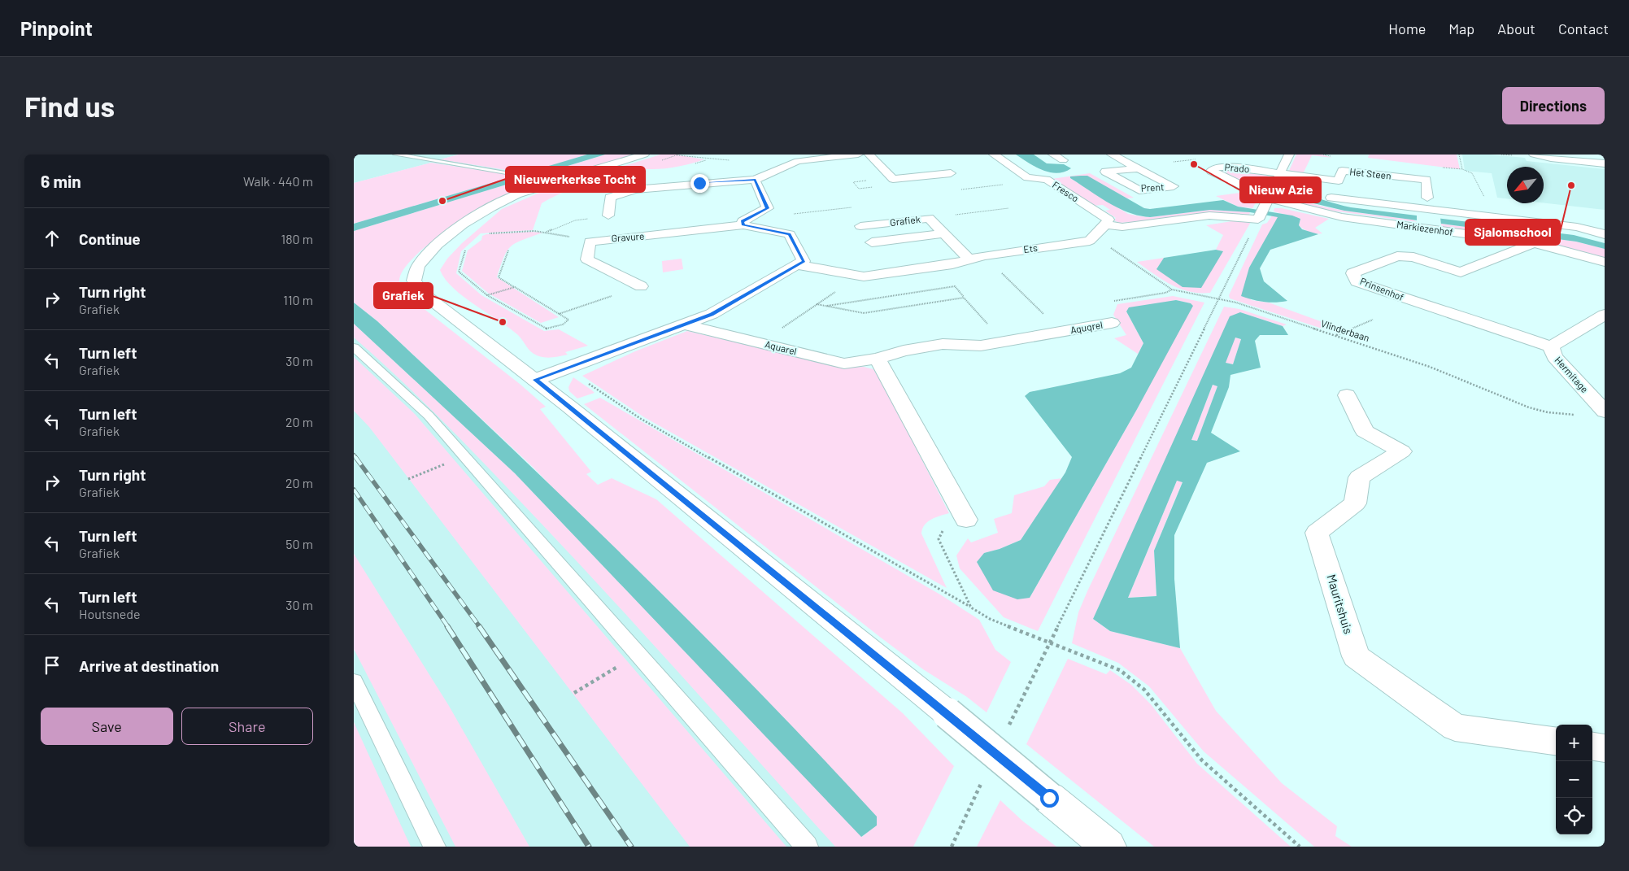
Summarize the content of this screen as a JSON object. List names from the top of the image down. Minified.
{"streets":{"street":["Prado","Het Steen","Prent","Fresco","Grafiek","Markiezenhof","Gravure","Ets","Prinsenhof","Aquqrel","Aquarel","Hermitage","Mauritshuis"],"path":["Vlinderbaan"]},"crossings":[["Prado","Het Steen"],["Prado","Markiezenhof"],["Het Steen","Markiezenhof"],["Grafiek","Ets"],["Markiezenhof","Prinsenhof"],["Ets","Vlinderbaan"],["Prinsenhof","Hermitage"],["Aquqrel","Aquarel"]],"places":["Nieuw Azie","Sjalomschool","Nieuwerkerkse Tocht","Grafiek"],"north":"bottom left","page":{"header":"Pinpoint","nav":["Home","Map","About","Contact"],"buttons":["Directions",["Save","Share"]],"title":"Find us","heading":["6 min","Walk · 440 m"],"list":[["Continue","180 m"],["Turn right","Grafiek","110 m"],["Turn left","Grafiek","30 m"],["Turn left","Grafiek","20 m"],["Turn right","Grafiek","20 m"],["Turn left","Grafiek","50 m"],["Turn left","Houtsnede","30 m"],"Arrive at destination"],"map_buttons":["+","−"]}}
